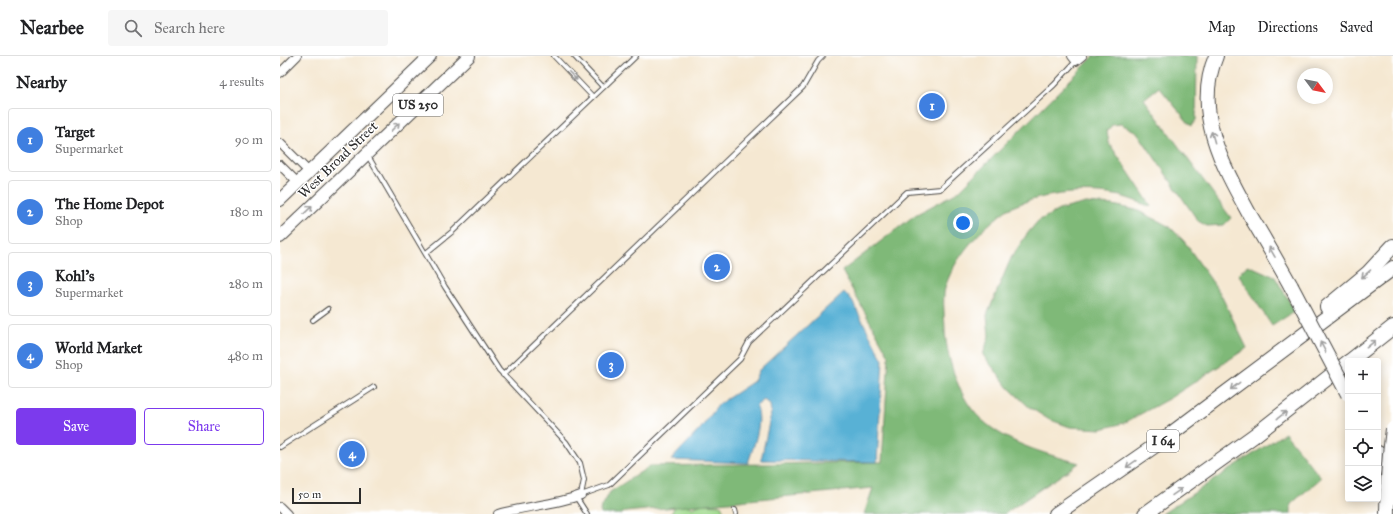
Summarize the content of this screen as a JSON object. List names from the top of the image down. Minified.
{"streets":{"highway":["I 64"],"main road":["US 250","West Broad Street"]},"scale_bar":"50 m","north":"bottom right","page":{"header":"Nearbee","search":"Search here","nav":["Map","Directions","Saved"],"heading":["Nearby","4 results"],"pins":["1","2","3","4"],"list":[{"mark":"1","name":"Target","note":"Supermarket","value":"90 m"},{"mark":"2","name":"The Home Depot","note":"Shop","value":"180 m"},{"mark":"3","name":"Kohl's","note":"Supermarket","value":"280 m"},{"mark":"4","name":"World Market","note":"Shop","value":"480 m"}],"map_buttons":["+","−"],"buttons":["Save","Share"],"scale":"50 m"}}
